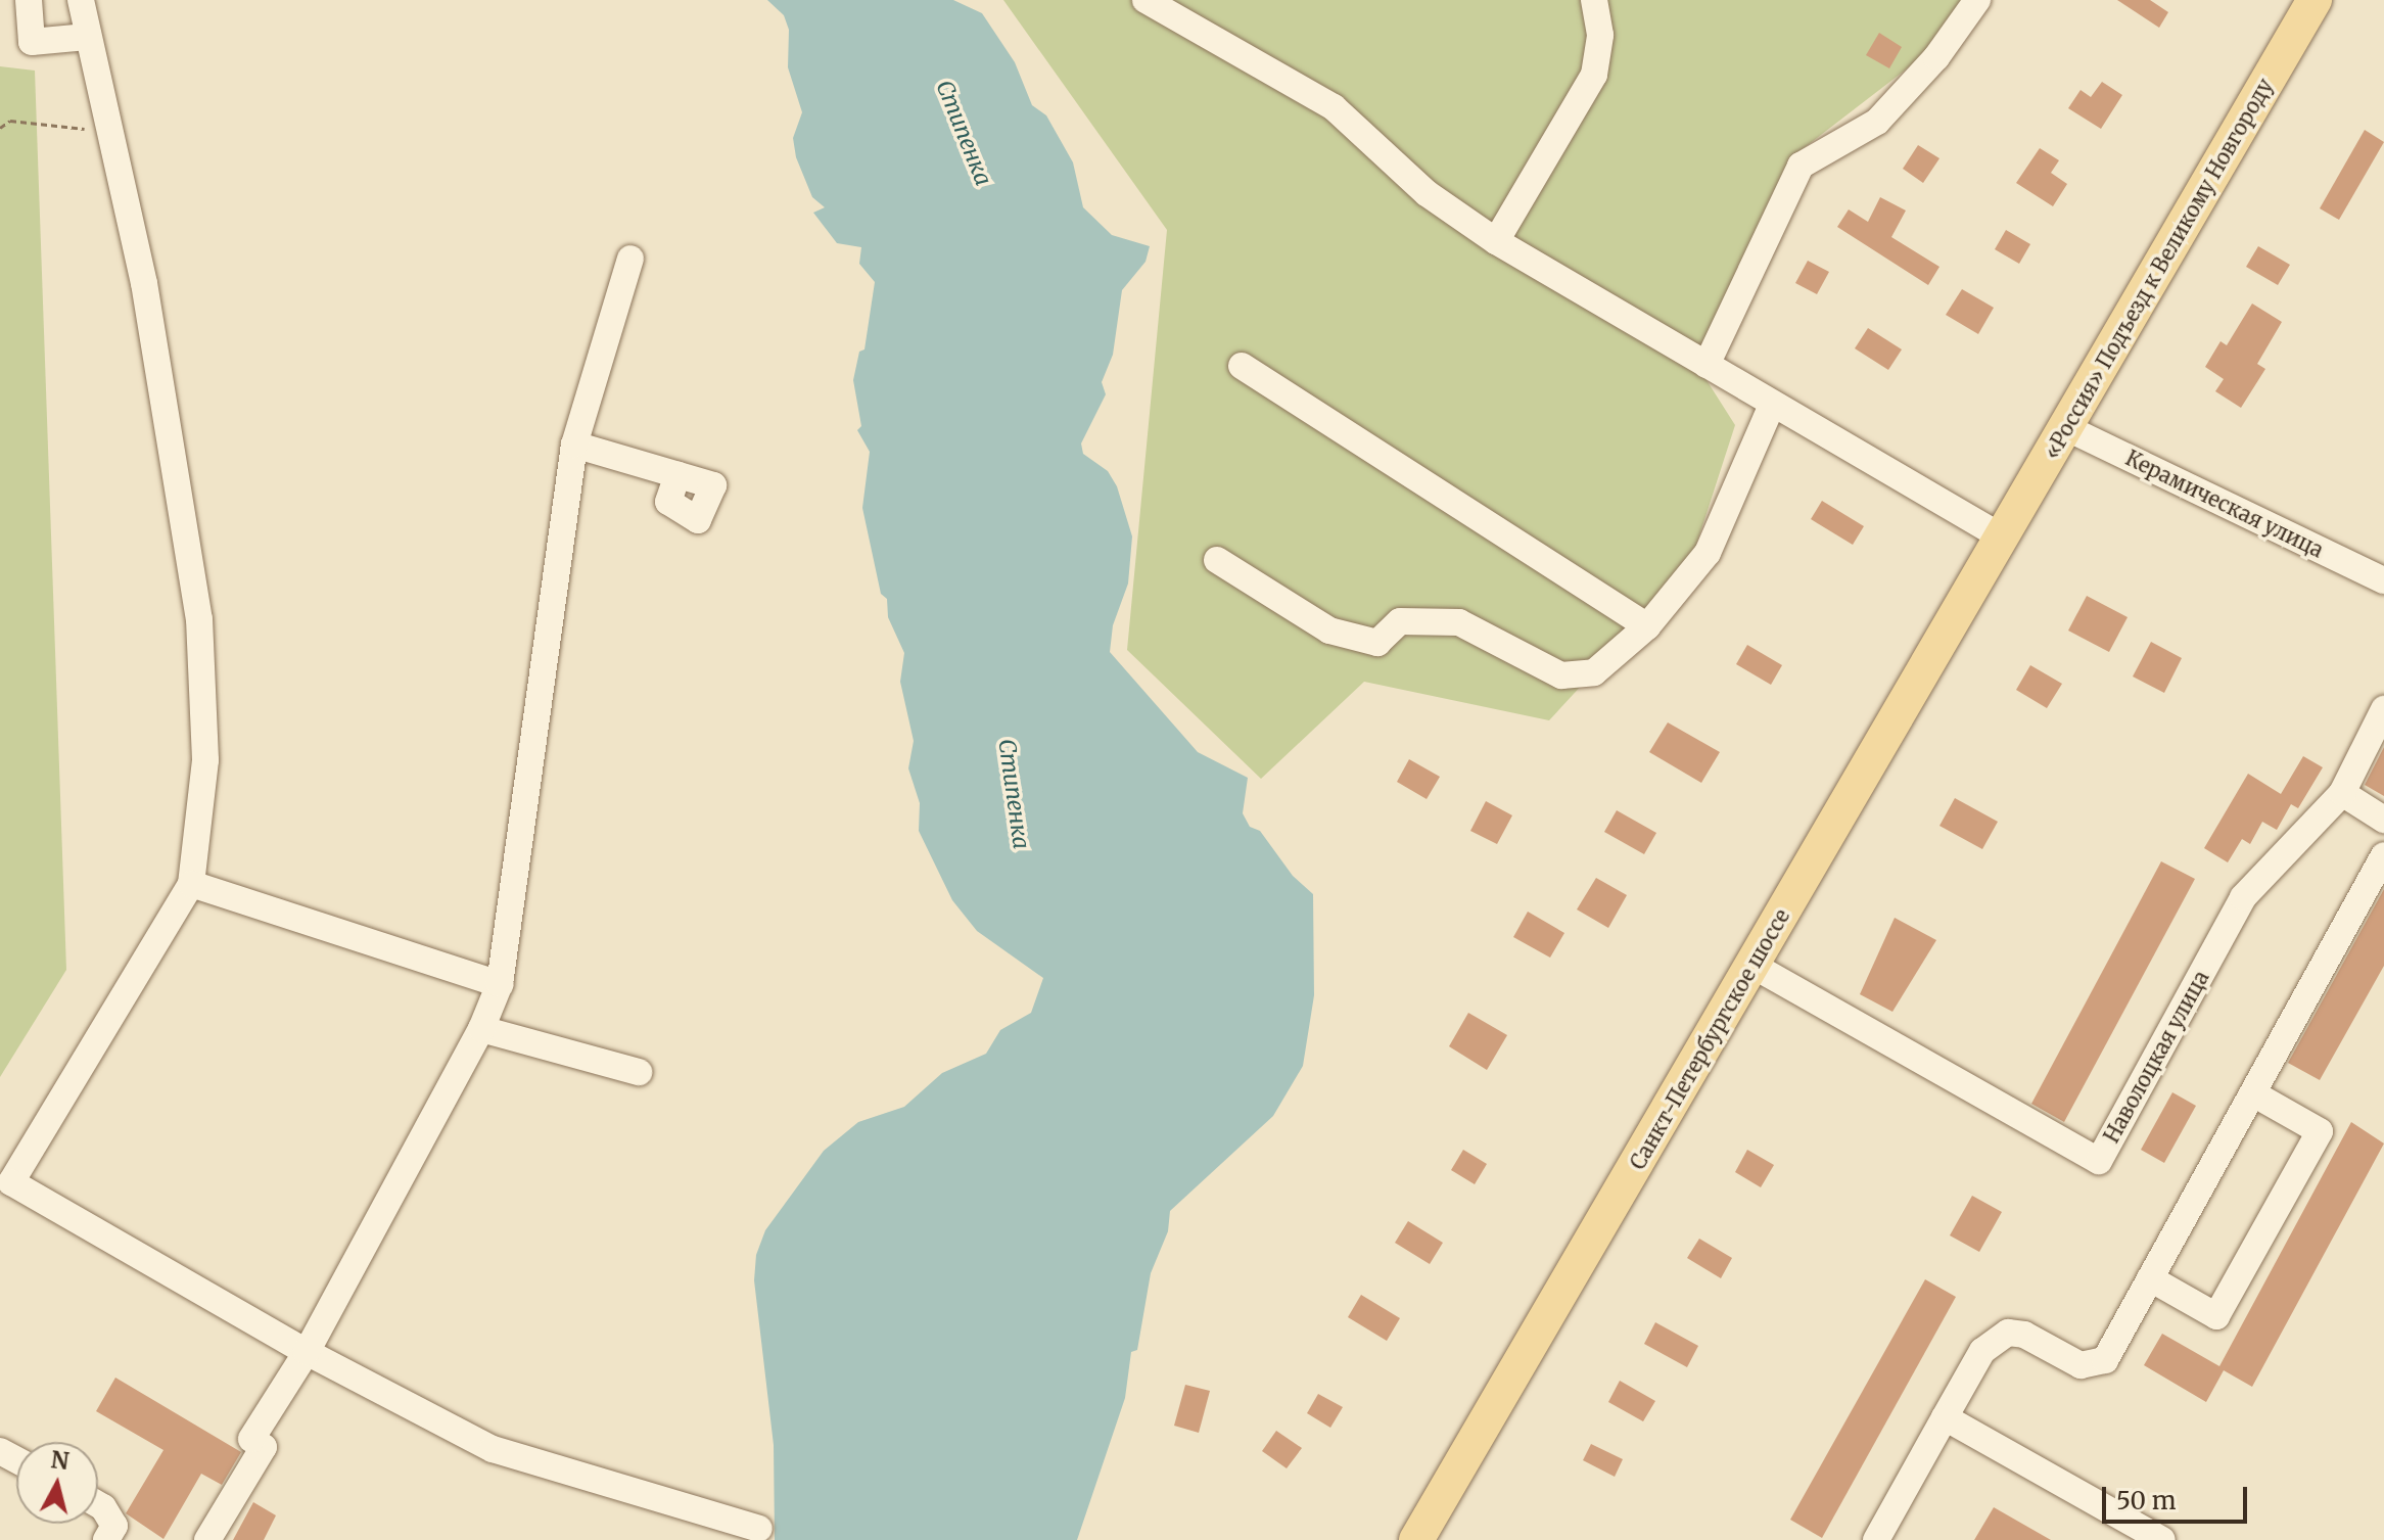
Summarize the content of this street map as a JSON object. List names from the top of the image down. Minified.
{"streets":{"main road":["«Россия» Подъезд к Великому Новгороду","Санкт-Петербургское шоссе"],"street":["Керамическая улица","Наволоцкая улица"]},"crossings":[["«Россия» Подъезд к Великому Новгороду","Керамическая улица"],["«Россия» Подъезд к Великому Новгороду","Санкт-Петербургское шоссе"],["Санкт-Петербургское шоссе","Наволоцкая улица"]],"water":["Стипенка"],"scale_bar":"50 m","north":"top"}
